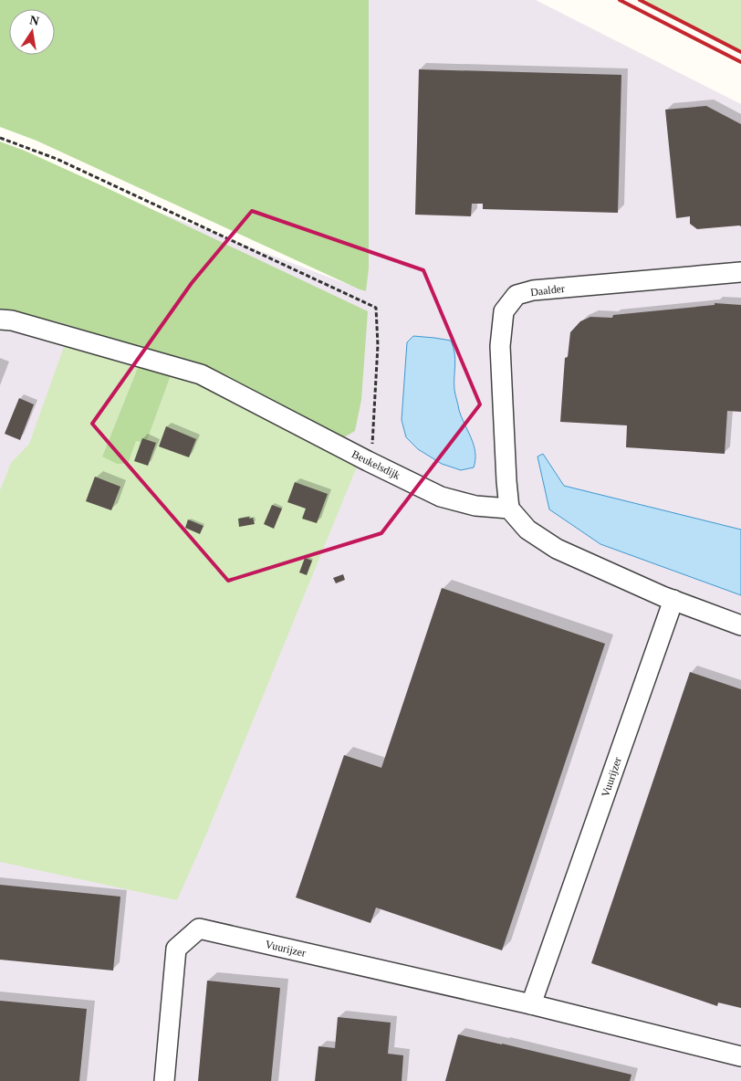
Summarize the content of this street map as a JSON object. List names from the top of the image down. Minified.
{"streets":{"street":["Daalder","Beukelsdijk","Vuurijzer"]},"crossings":[["Daalder","Beukelsdijk"]],"north":"top"}
